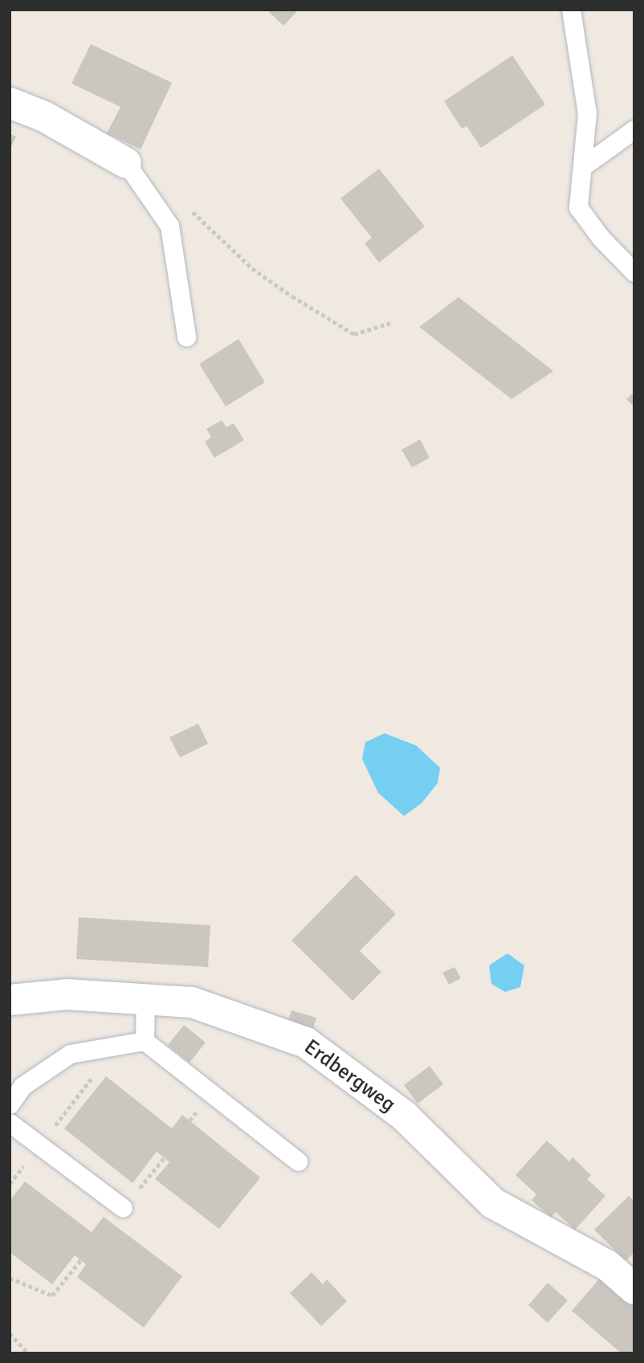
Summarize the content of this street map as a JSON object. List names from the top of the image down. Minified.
{"streets":{"street":["Erdbergweg"]}}
